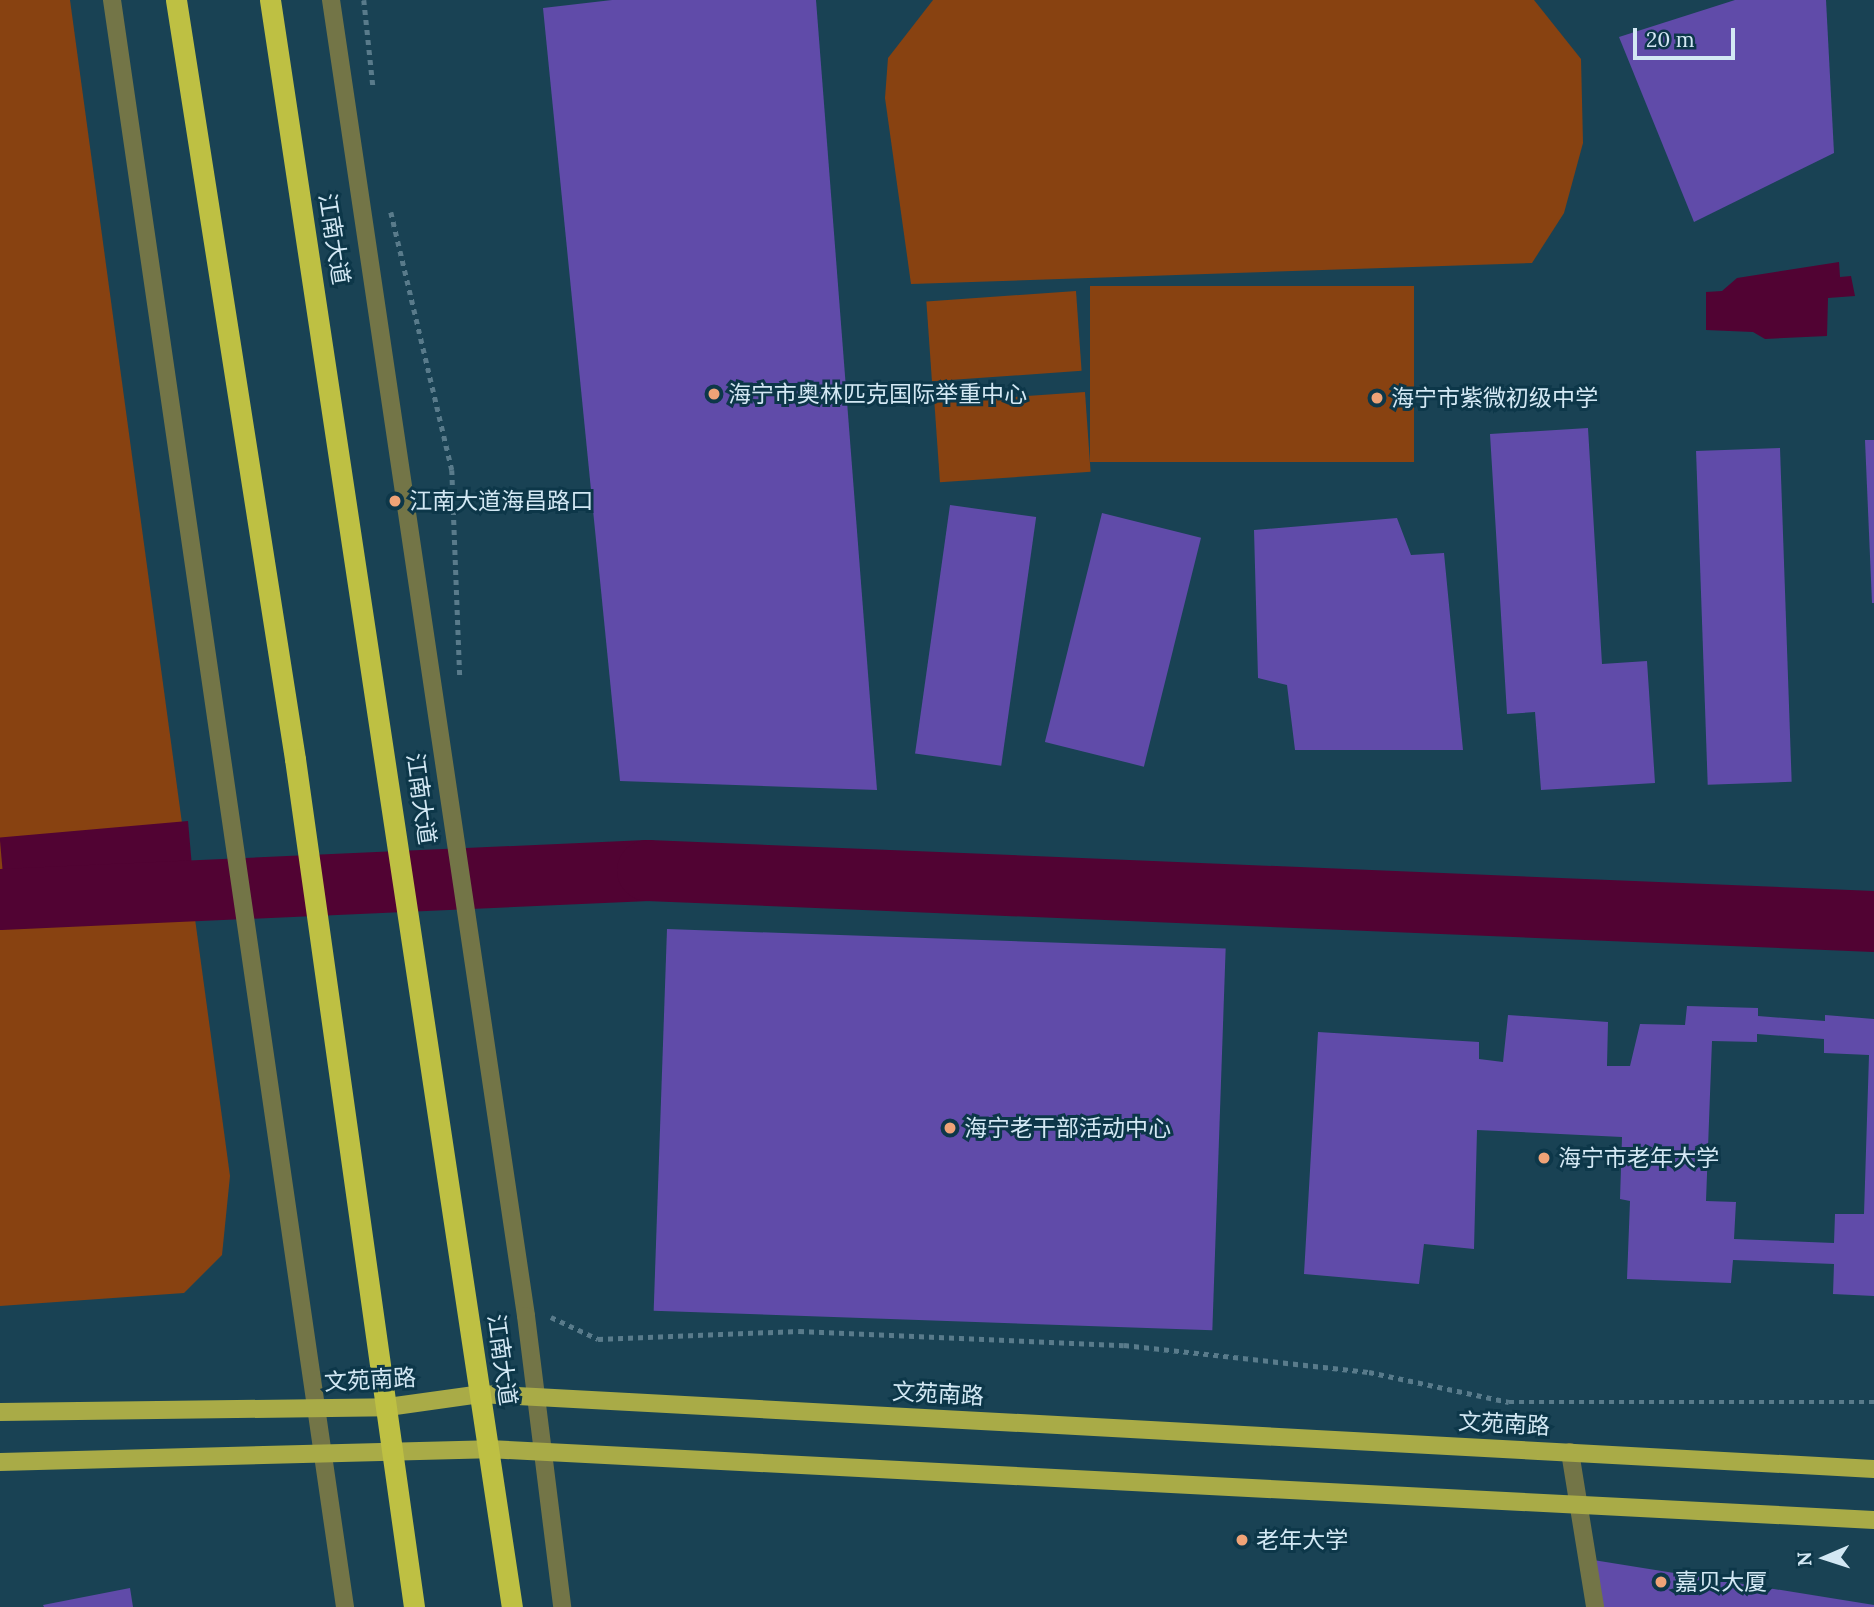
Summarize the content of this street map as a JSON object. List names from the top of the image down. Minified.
{"streets":{"highway":["江南大道"],"main road":["文苑南路"]},"crossings":[["江南大道","文苑南路"]],"places":["海宁市奥林匹克国际举重中心","海宁市紫微初级中学","江南大道海昌路口","海宁老干部活动中心","海宁市老年大学","老年大学","嘉贝大厦"],"scale_bar":"20 m","north":"left"}
